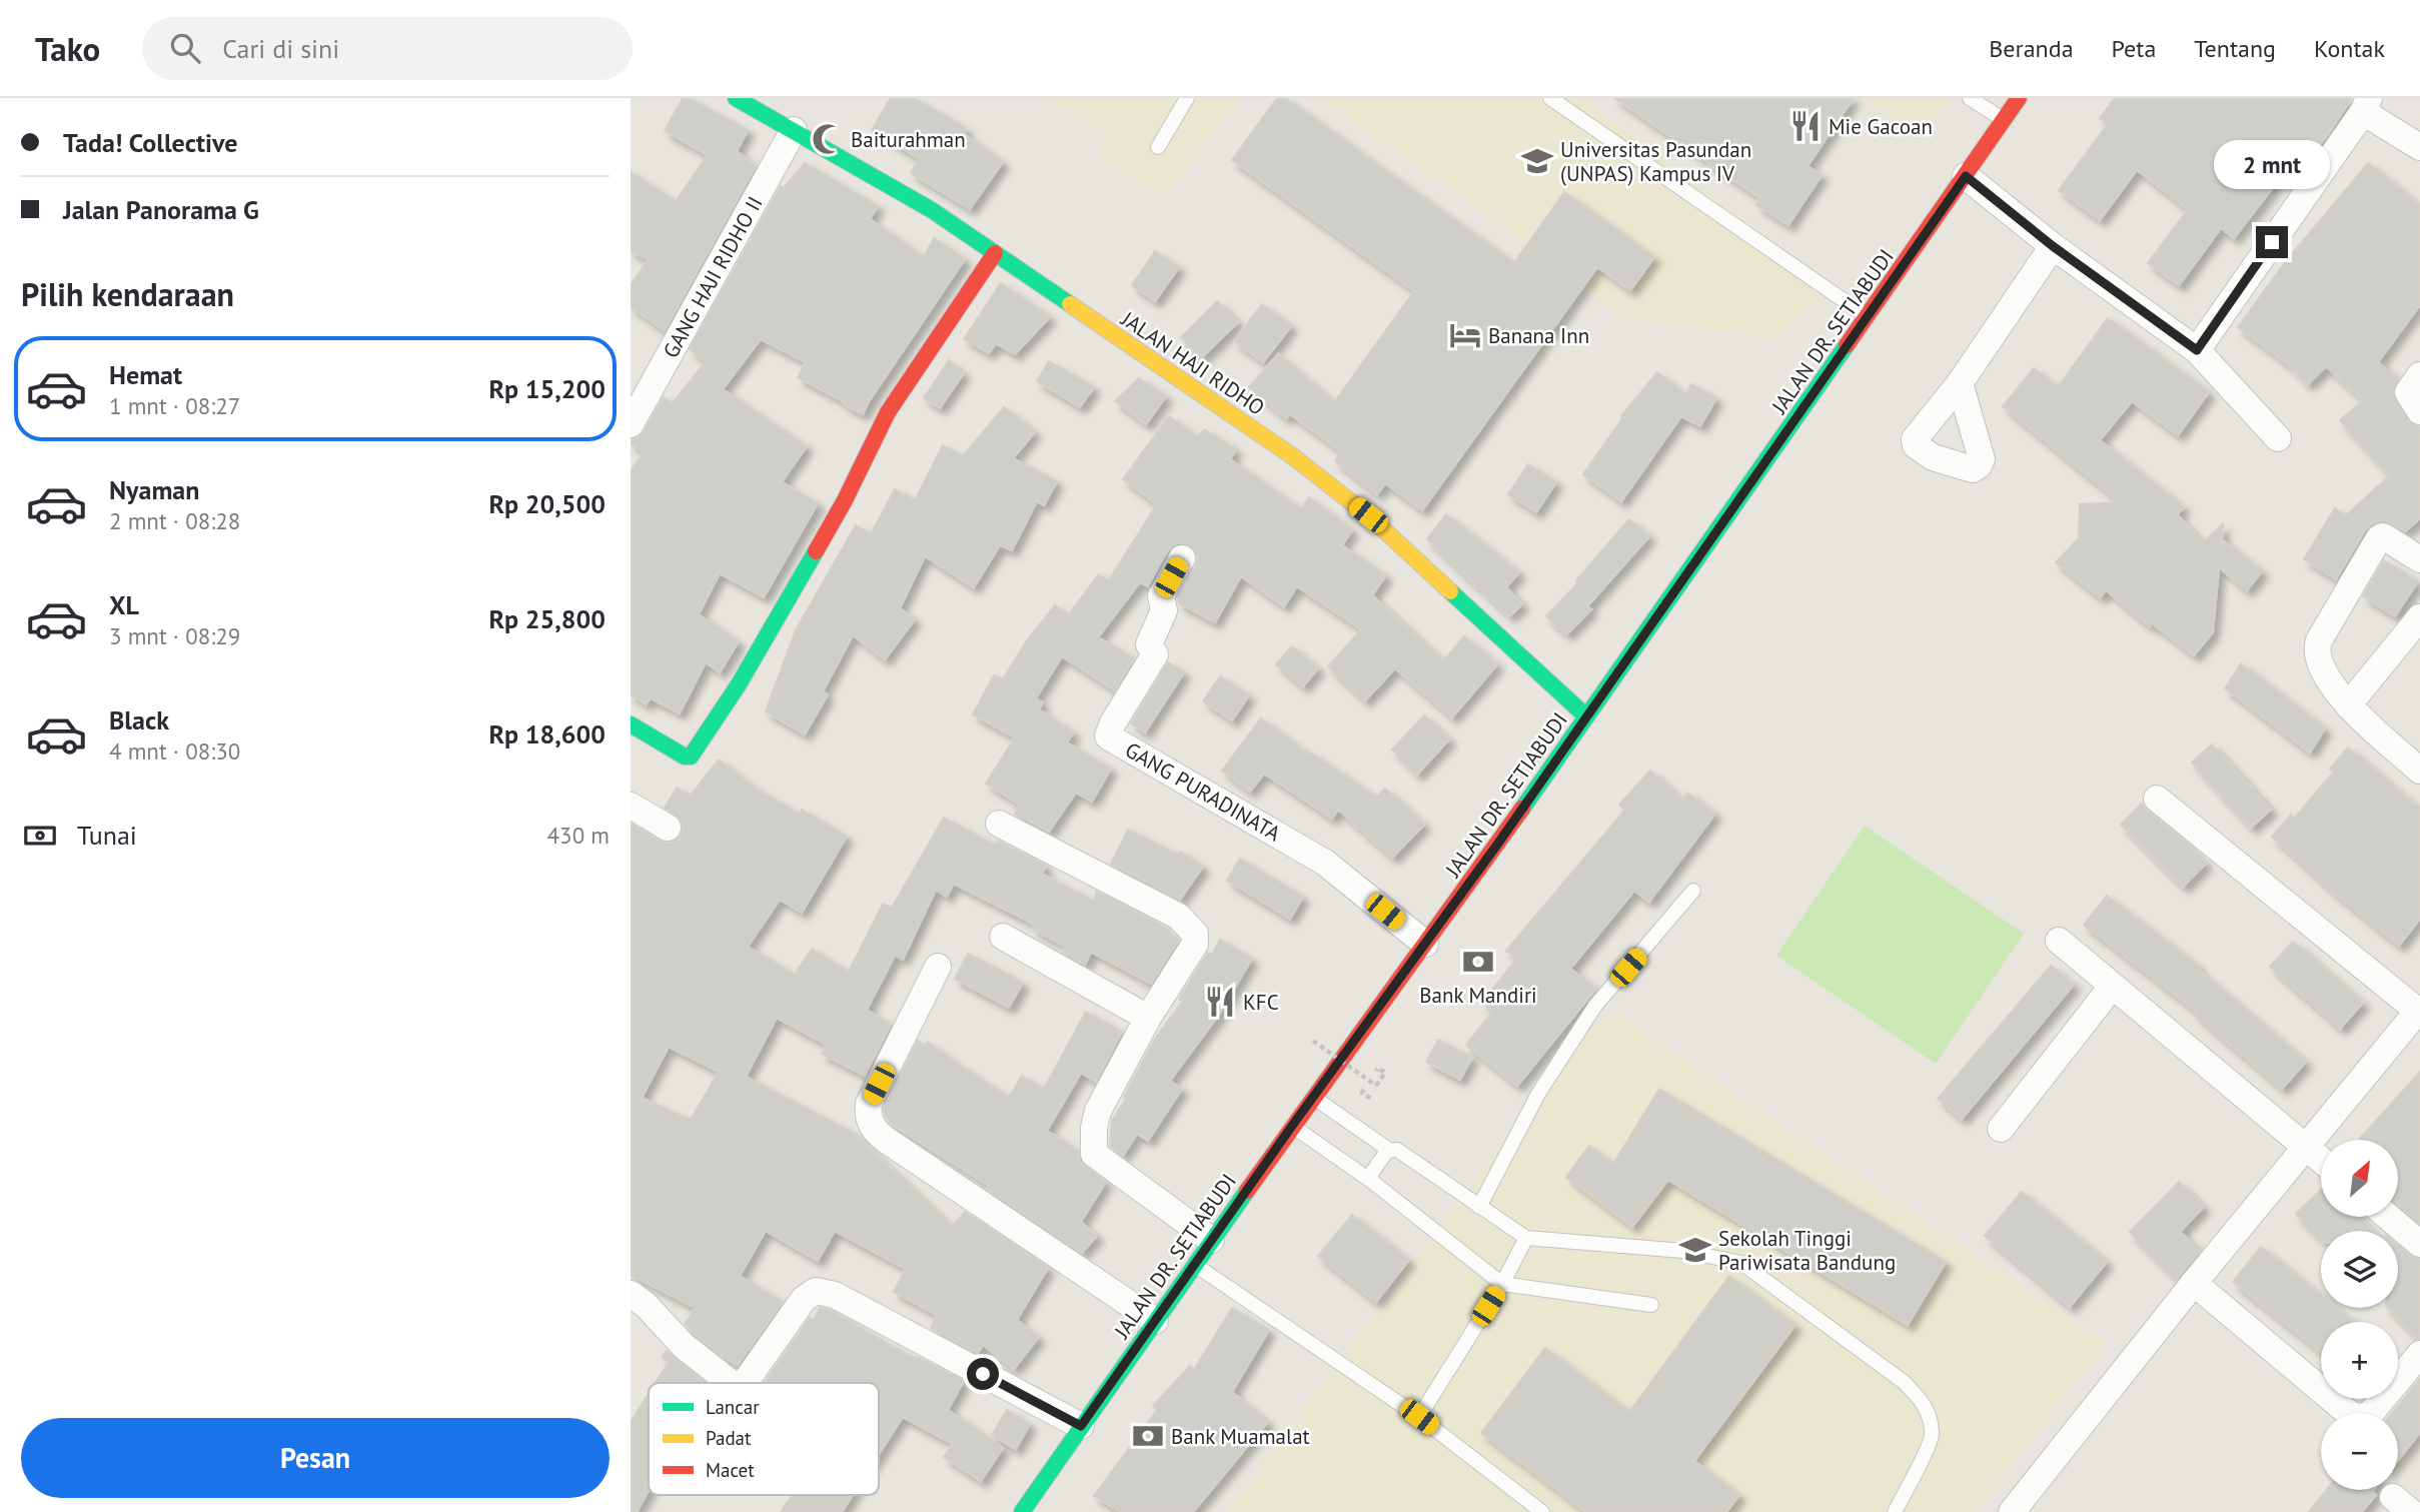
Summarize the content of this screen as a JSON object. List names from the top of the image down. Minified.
{"streets":{"main road":["JALAN DR. SETIABUDI","JALAN HAJI RIDHO"],"street":["GANG HAJI RIDHO II","GANG PURADINATA"]},"crossings":[["GANG HAJI RIDHO II","JALAN HAJI RIDHO"],["JALAN DR. SETIABUDI","JALAN HAJI RIDHO"],["JALAN DR. SETIABUDI","GANG PURADINATA"]],"places":{"restaurant":["Mie Gacoan","KFC"],"mosque":["Baiturahman"],"school or university":["Universitas Pasundan (UNPAS) Kampus IV","Sekolah Tinggi Pariwisata Bandung"],"hotel":["Banana Inn"],"bank":["Bank Mandiri","Bank Muamalat"]},"legend":["Lancar","Padat","Macet"],"north":"top right","page":{"header":"Tako","search":"Cari di sini","nav":["Beranda","Peta","Tentang","Kontak"],"banner":["Tada! Collective","Jalan Panorama G"],"bubble":"2 mnt","heading":"Pilih kendaraan","list":[{"name":"Hemat","note":"1 mnt · 08:27","value":"Rp 15,200"},{"name":"Nyaman","note":"2 mnt · 08:28","value":"Rp 20,500"},{"name":"XL","note":"3 mnt · 08:29","value":"Rp 25,800"},{"name":"Black","note":"4 mnt · 08:30","value":"Rp 18,600"}],"pay":["Tunai","430 m"],"map_buttons":["+","−"],"buttons":"Pesan"}}
